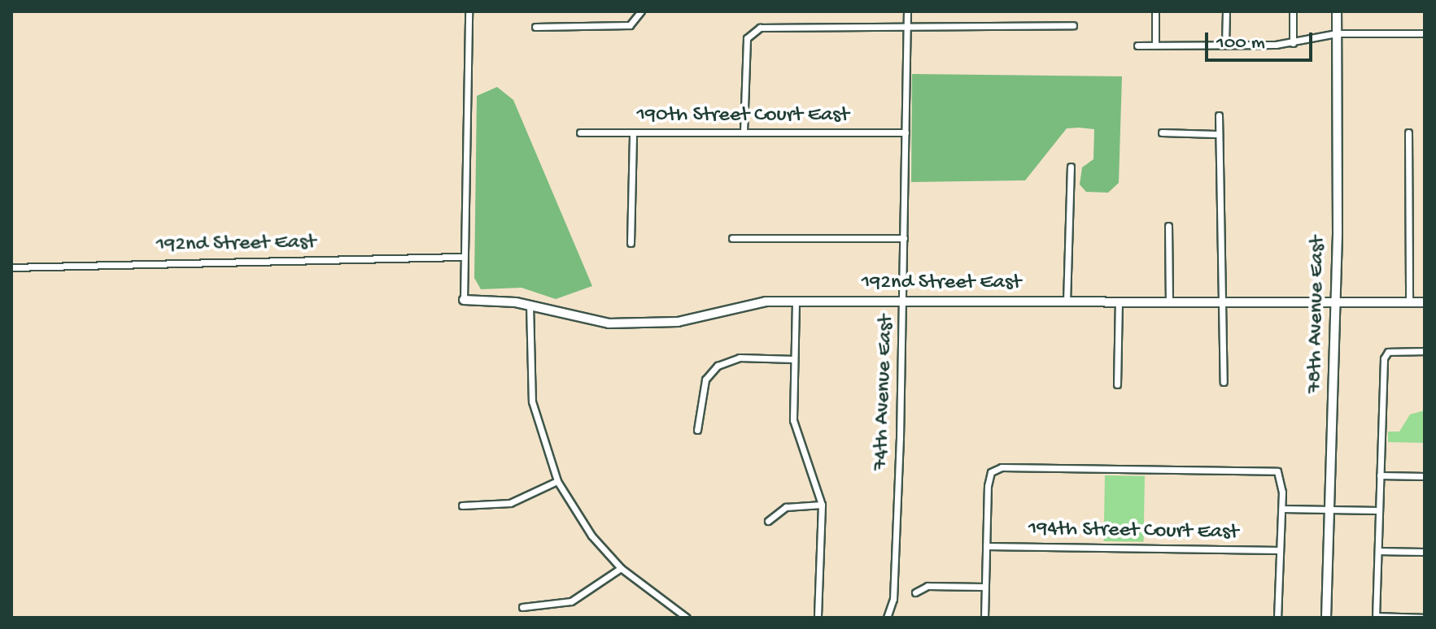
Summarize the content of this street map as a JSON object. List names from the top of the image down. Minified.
{"streets":{"street":["190th Street Court East","192nd Street East","78th Avenue East","74th Avenue East","194th Street Court East"]},"crossings":[["190th Street Court East","74th Avenue East"],["192nd Street East","78th Avenue East"],["192nd Street East","74th Avenue East"]],"scale_bar":"100 m"}
